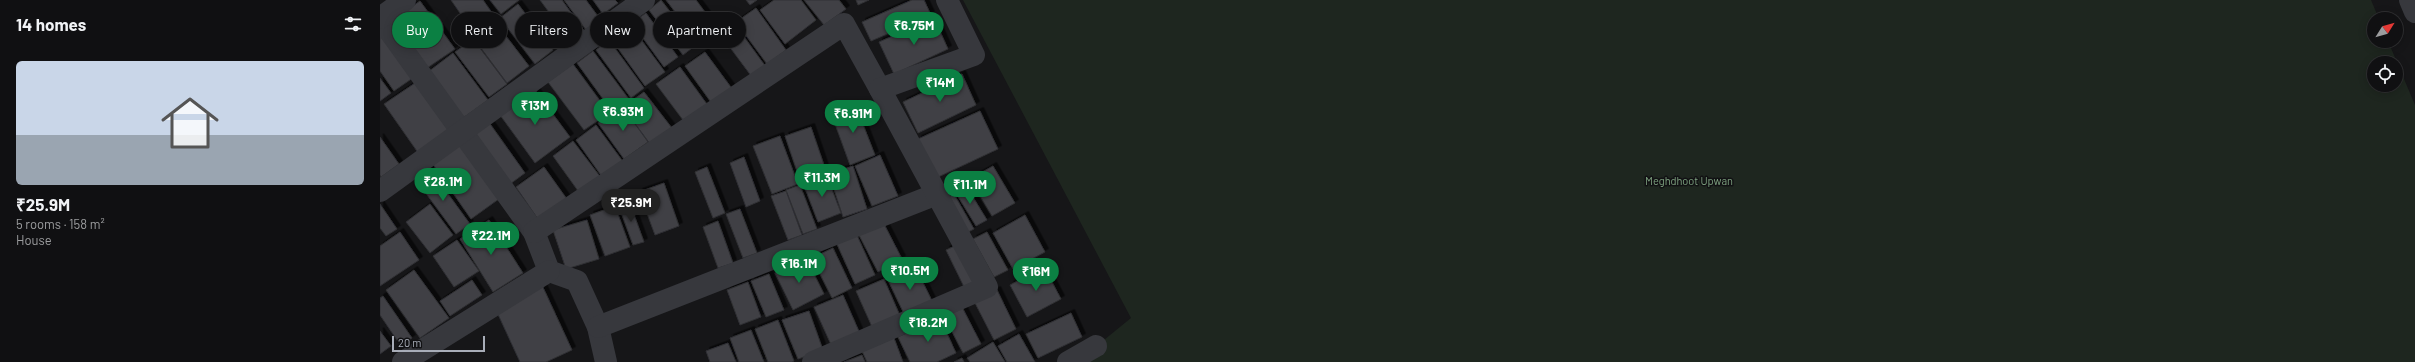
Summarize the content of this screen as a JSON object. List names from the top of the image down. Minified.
{"parks":["Meghdhoot Upwan"],"scale_bar":"20 m","north":"top right","page":{"heading":"14 homes","price":["₹6.75M","₹14M","₹13M","₹6.93M","₹6.91M","₹11.3M","₹28.1M","₹11.1M","₹25.9M","₹22.1M","₹16.1M","₹10.5M","₹16M","₹18.2M"],"chip":["Buy","Rent","Filters","New","Apartment"],"list":[{"name":"₹25.9M","note":"5 rooms · 158 m² · House"}],"scale":"20 m"}}
